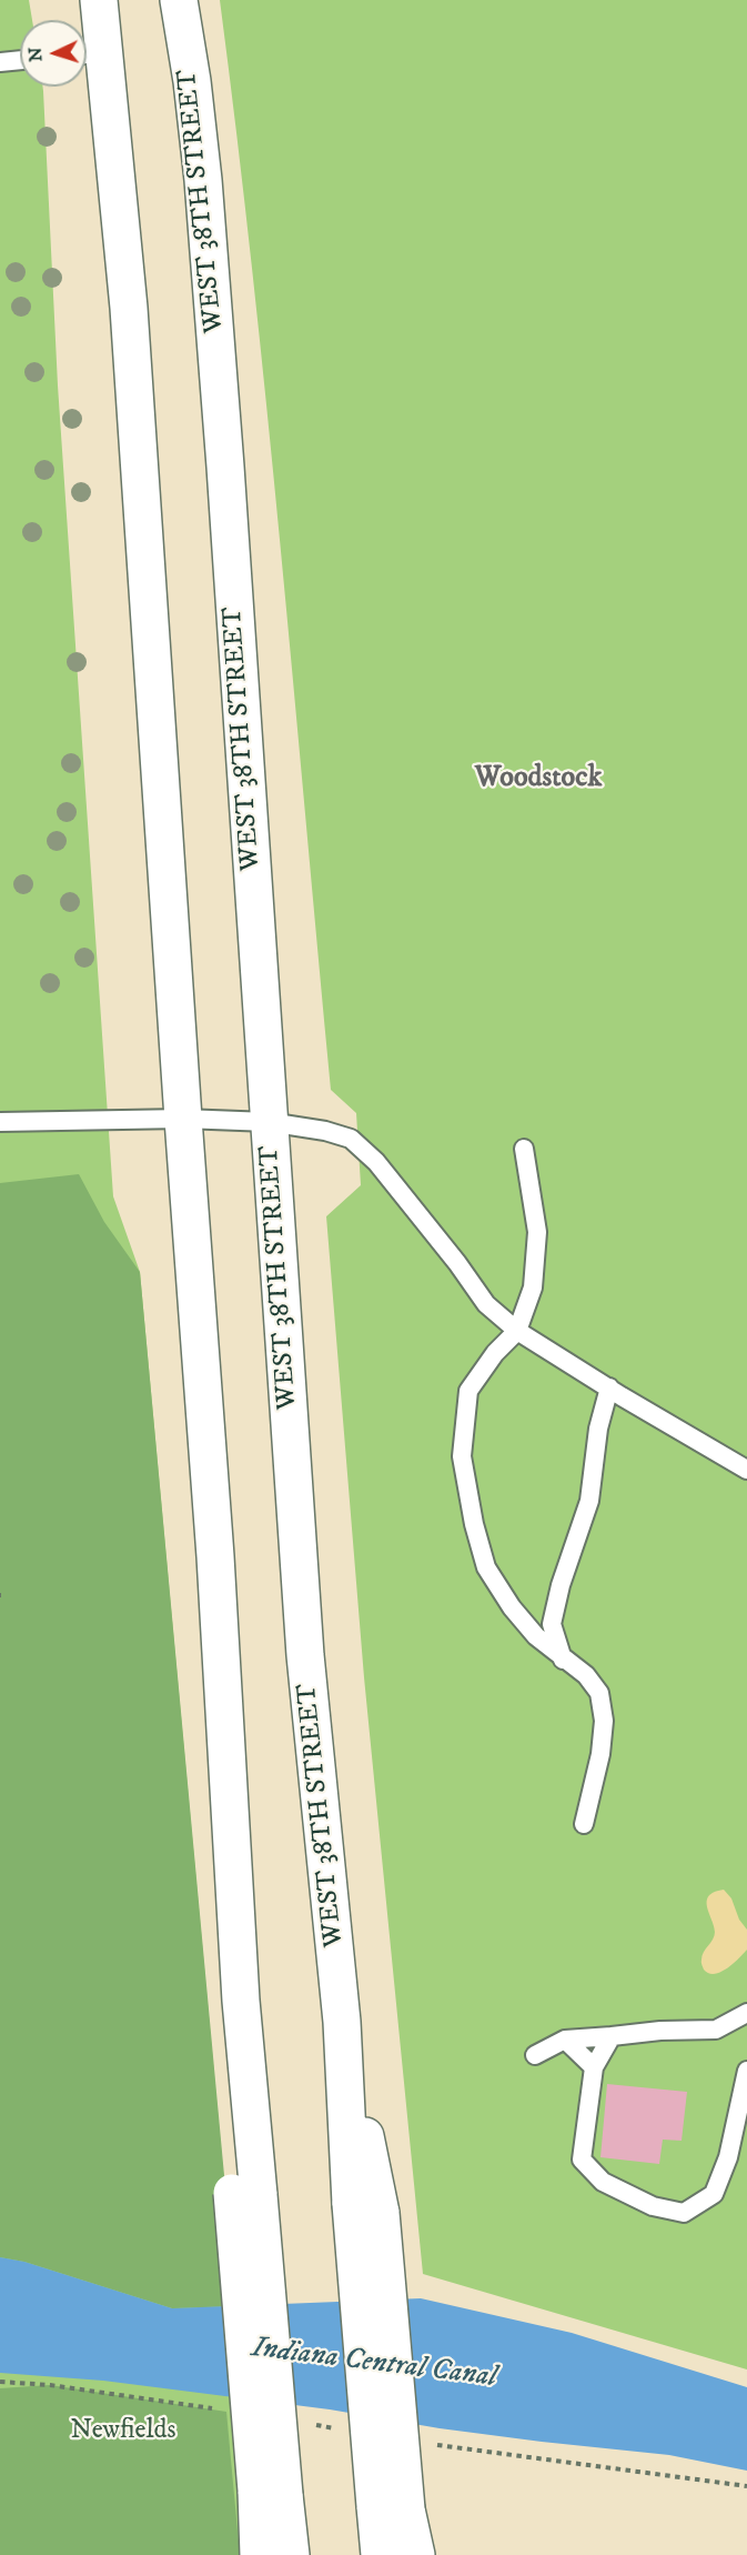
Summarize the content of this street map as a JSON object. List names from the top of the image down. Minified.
{"streets":{"main road":["WEST 38TH STREET"]},"districts":["Woodstock"],"water":["Indiana Central Canal"],"parks":["Newfields"],"north":"left"}
